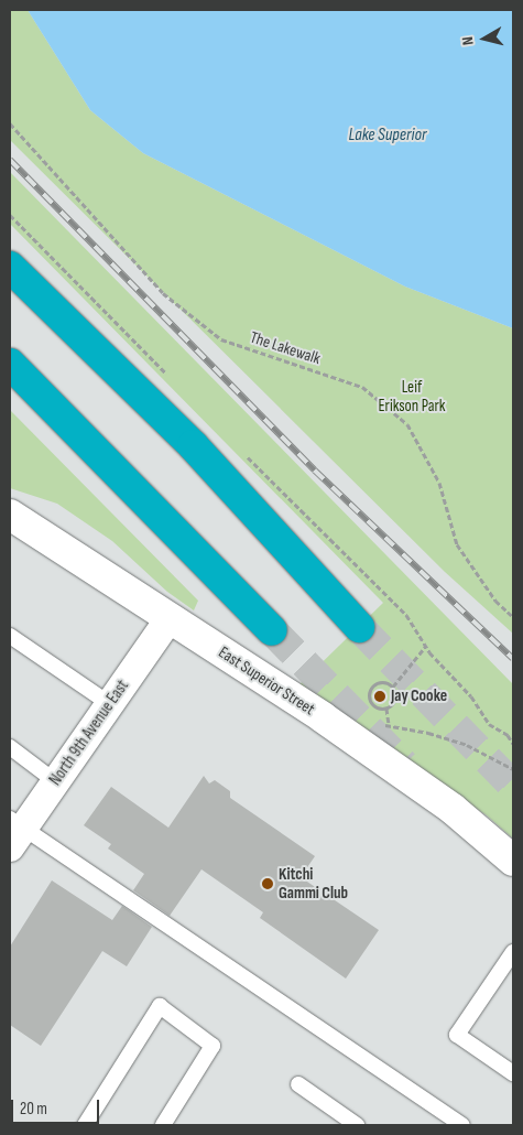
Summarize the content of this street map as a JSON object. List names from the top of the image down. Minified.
{"streets":{"street":["East Superior Street","North 9th Avenue East"],"path":["The Lakewalk"]},"crossings":[["East Superior Street","North 9th Avenue East"]],"water":["Lake Superior"],"parks":["Leif Erikson Park"],"places":["Jay Cooke","Kitchi Gammi Club"],"scale_bar":"20 m","north":"left"}
